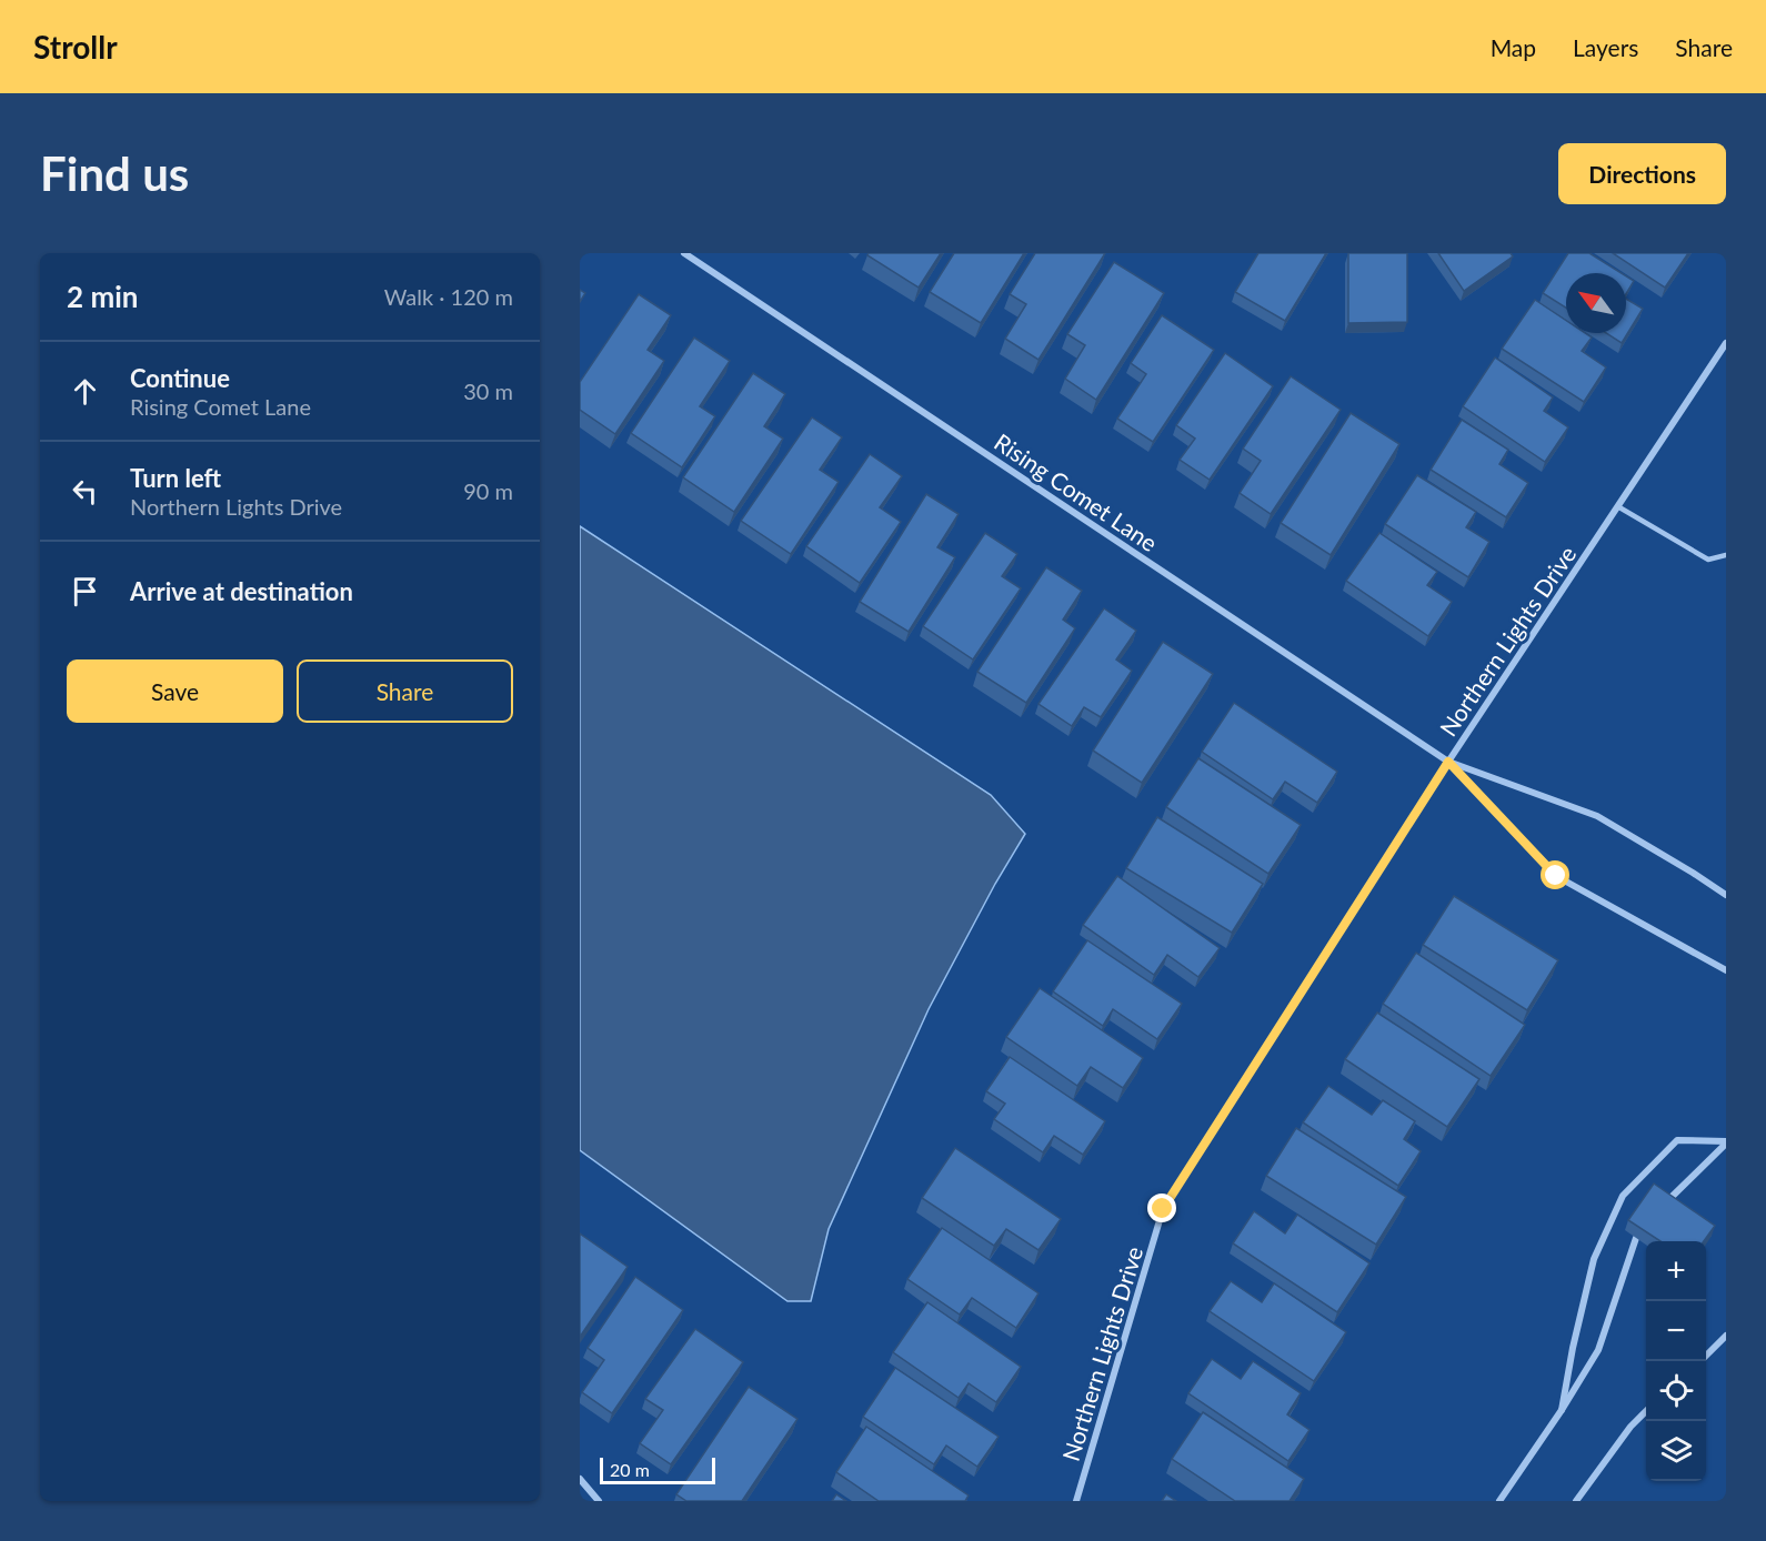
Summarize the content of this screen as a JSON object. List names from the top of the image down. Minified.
{"streets":{"street":["Rising Comet Lane","Northern Lights Drive"]},"crossings":[["Rising Comet Lane","Northern Lights Drive"]],"scale_bar":"20 m","north":"top left","page":{"header":"Strollr","nav":["Map","Layers","Share"],"buttons":["Directions",["Save","Share"]],"title":"Find us","heading":["2 min","Walk · 120 m"],"list":[["Continue","Rising Comet Lane","30 m"],["Turn left","Northern Lights Drive","90 m"],"Arrive at destination"],"map_buttons":["+","−"],"scale":"20 m"}}
